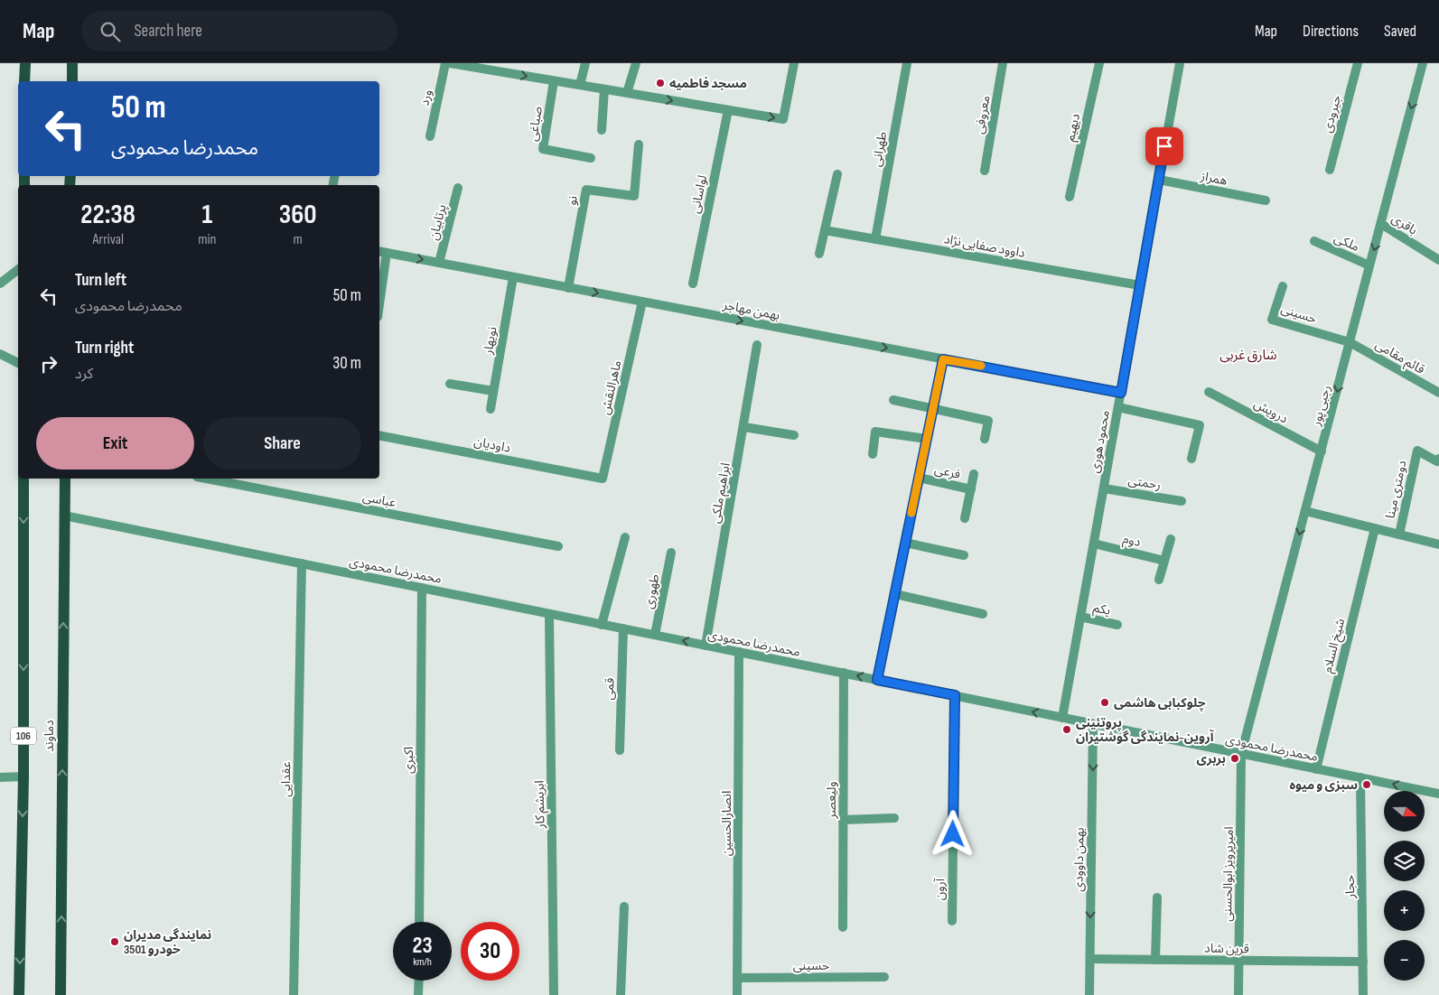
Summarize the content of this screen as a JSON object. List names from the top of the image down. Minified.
{"streets":{"main road":["106","دماوند"],"street":["ورد","جیرودی","معروفی","صباغی","دیهیم","طهرانی","همراز","لواسانی","نو","پرتابیان","باقری","ملکی","داوود صفایی نژاد","بهمن مهاجر","حسینی","نویهار","قائم مقامی","ماهرالنقش","رجبی پور","درویش","محمود هوری","داودیان","فرعی","رحمتی","دومتری مینا","ابراهیم ملکی","عباسی","دوم","محمدرضا محمودی","طهوری","یکم","شیخ السلام","قمی","اکبری","عقدایی","ولیعصر","ابریشم کار","انصارالحسین","بهمن داوودی","امیرپرویز ابوالحسنی","حجار","آرون","قرین شاد"]},"crossings":[["طهرانی","داوود صفایی نژاد"],["همراز","محمود هوری"],["نو","بهمن مهاجر"],["پرتابیان","بهمن مهاجر"],["باقری","رجبی پور"],["ملکی","رجبی پور"],["داوود صفایی نژاد","محمود هوری"],["بهمن مهاجر","نویهار"],["بهمن مهاجر","ماهرالنقش"],["بهمن مهاجر","محمود هوری"],["حسینی","قائم مقامی"],["حسینی","رجبی پور"],["حسینی","انصارالحسین"],["قائم مقامی","رجبی پور"],["ماهرالنقش","داودیان"],["رجبی پور","درویش"],["رجبی پور","محمدرضا محمودی"],["رجبی پور","امیرپرویز ابوالحسنی"],["محمود هوری","رحمتی"],["محمود هوری","دوم"],["محمود هوری","محمدرضا محمودی"],["محمود هوری","یکم"],["ابراهیم ملکی","محمدرضا محمودی"],["محمدرضا محمودی","طهوری"],["محمدرضا محمودی","شیخ السلام"],["محمدرضا محمودی","قمی"],["محمدرضا محمودی","دماوند"],["محمدرضا محمودی","اکبری"],["محمدرضا محمودی","عقدایی"],["محمدرضا محمودی","ولیعصر"],["محمدرضا محمودی","ابریشم کار"],["محمدرضا محمودی","انصارالحسین"],["محمدرضا محمودی","بهمن داوودی"],["محمدرضا محمودی","امیرپرویز ابوالحسنی"],["محمدرضا محمودی","حجار"],["محمدرضا محمودی","آرون"],["بهمن داوودی","قرین شاد"],["امیرپرویز ابوالحسنی","قرین شاد"],["حجار","قرین شاد"]],"one_way":["بهمن مهاجر","رجبی پور","بهمن داوودی"],"districts":["شارق غربی"],"places":["مسجد فاطمیه","چلوکبابی هاشمی","پروتئینی آروین-نمایندگی گوشتیران","بربری","سبزی و میوه","نمایندگی مدیران خودرو 3501"],"north":"right","page":{"header":"Map","search":"Search here","nav":["Map","Directions","Saved"],"turn":["50 m","محمدرضا محمودی"],"eta":["22:38","Arrival","1","min","360","m"],"list":[{"name":"Turn left","note":"محمدرضا محمودی","value":"50 m"},{"name":"Turn right","note":"کرد","value":"30 m"}],"buttons":["Exit","Share"],"map_buttons":["+","−"],"speed":"23 km/h","limit":"30"}}
